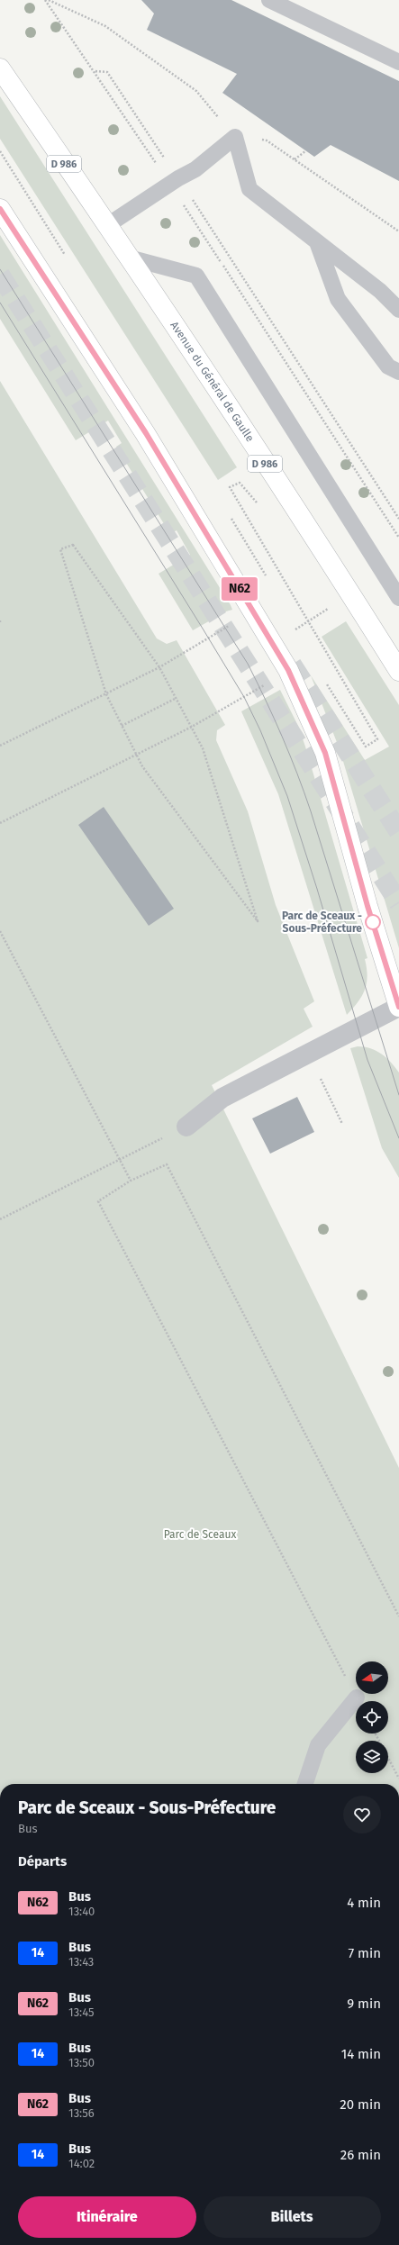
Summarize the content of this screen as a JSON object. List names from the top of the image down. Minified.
{"streets":{"main road":["D 986","Avenue du Général de Gaulle"]},"parks":["Parc de Sceaux"],"places":["Parc de Sceaux - Sous-Préfecture"],"lines":["bus line N62"],"north":"left","page":{"on_map":"N62","heading":[["Parc de Sceaux - Sous-Préfecture","Bus"],"Départs"],"list":[{"mark":"N62","name":"Bus","note":"13:40","value":"4 min"},{"mark":"14","name":"Bus","note":"13:43","value":"7 min"},{"mark":"N62","name":"Bus","note":"13:45","value":"9 min"},{"mark":"14","name":"Bus","note":"13:50","value":"14 min"},{"mark":"N62","name":"Bus","note":"13:56","value":"20 min"},{"mark":"14","name":"Bus","note":"14:02","value":"26 min"}],"buttons":["Itinéraire","Billets"]}}
